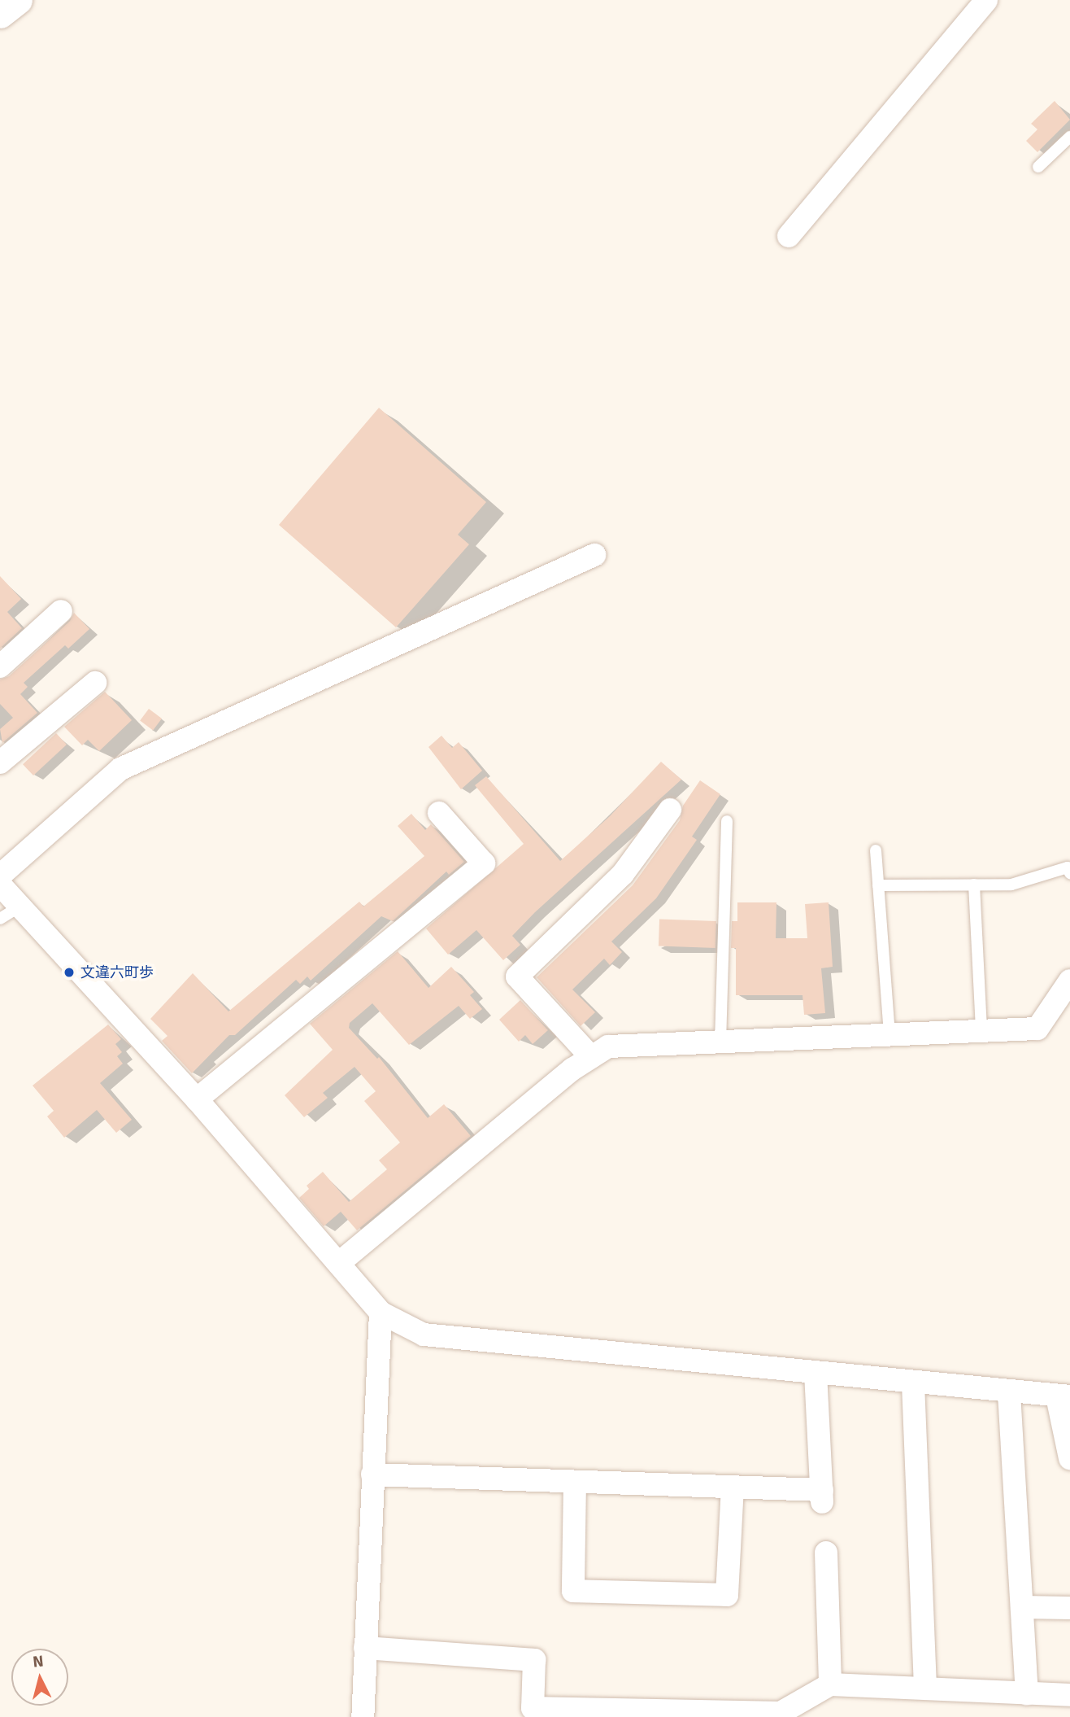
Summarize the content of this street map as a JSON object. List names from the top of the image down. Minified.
{"places":["文違六町歩"],"north":"top"}
